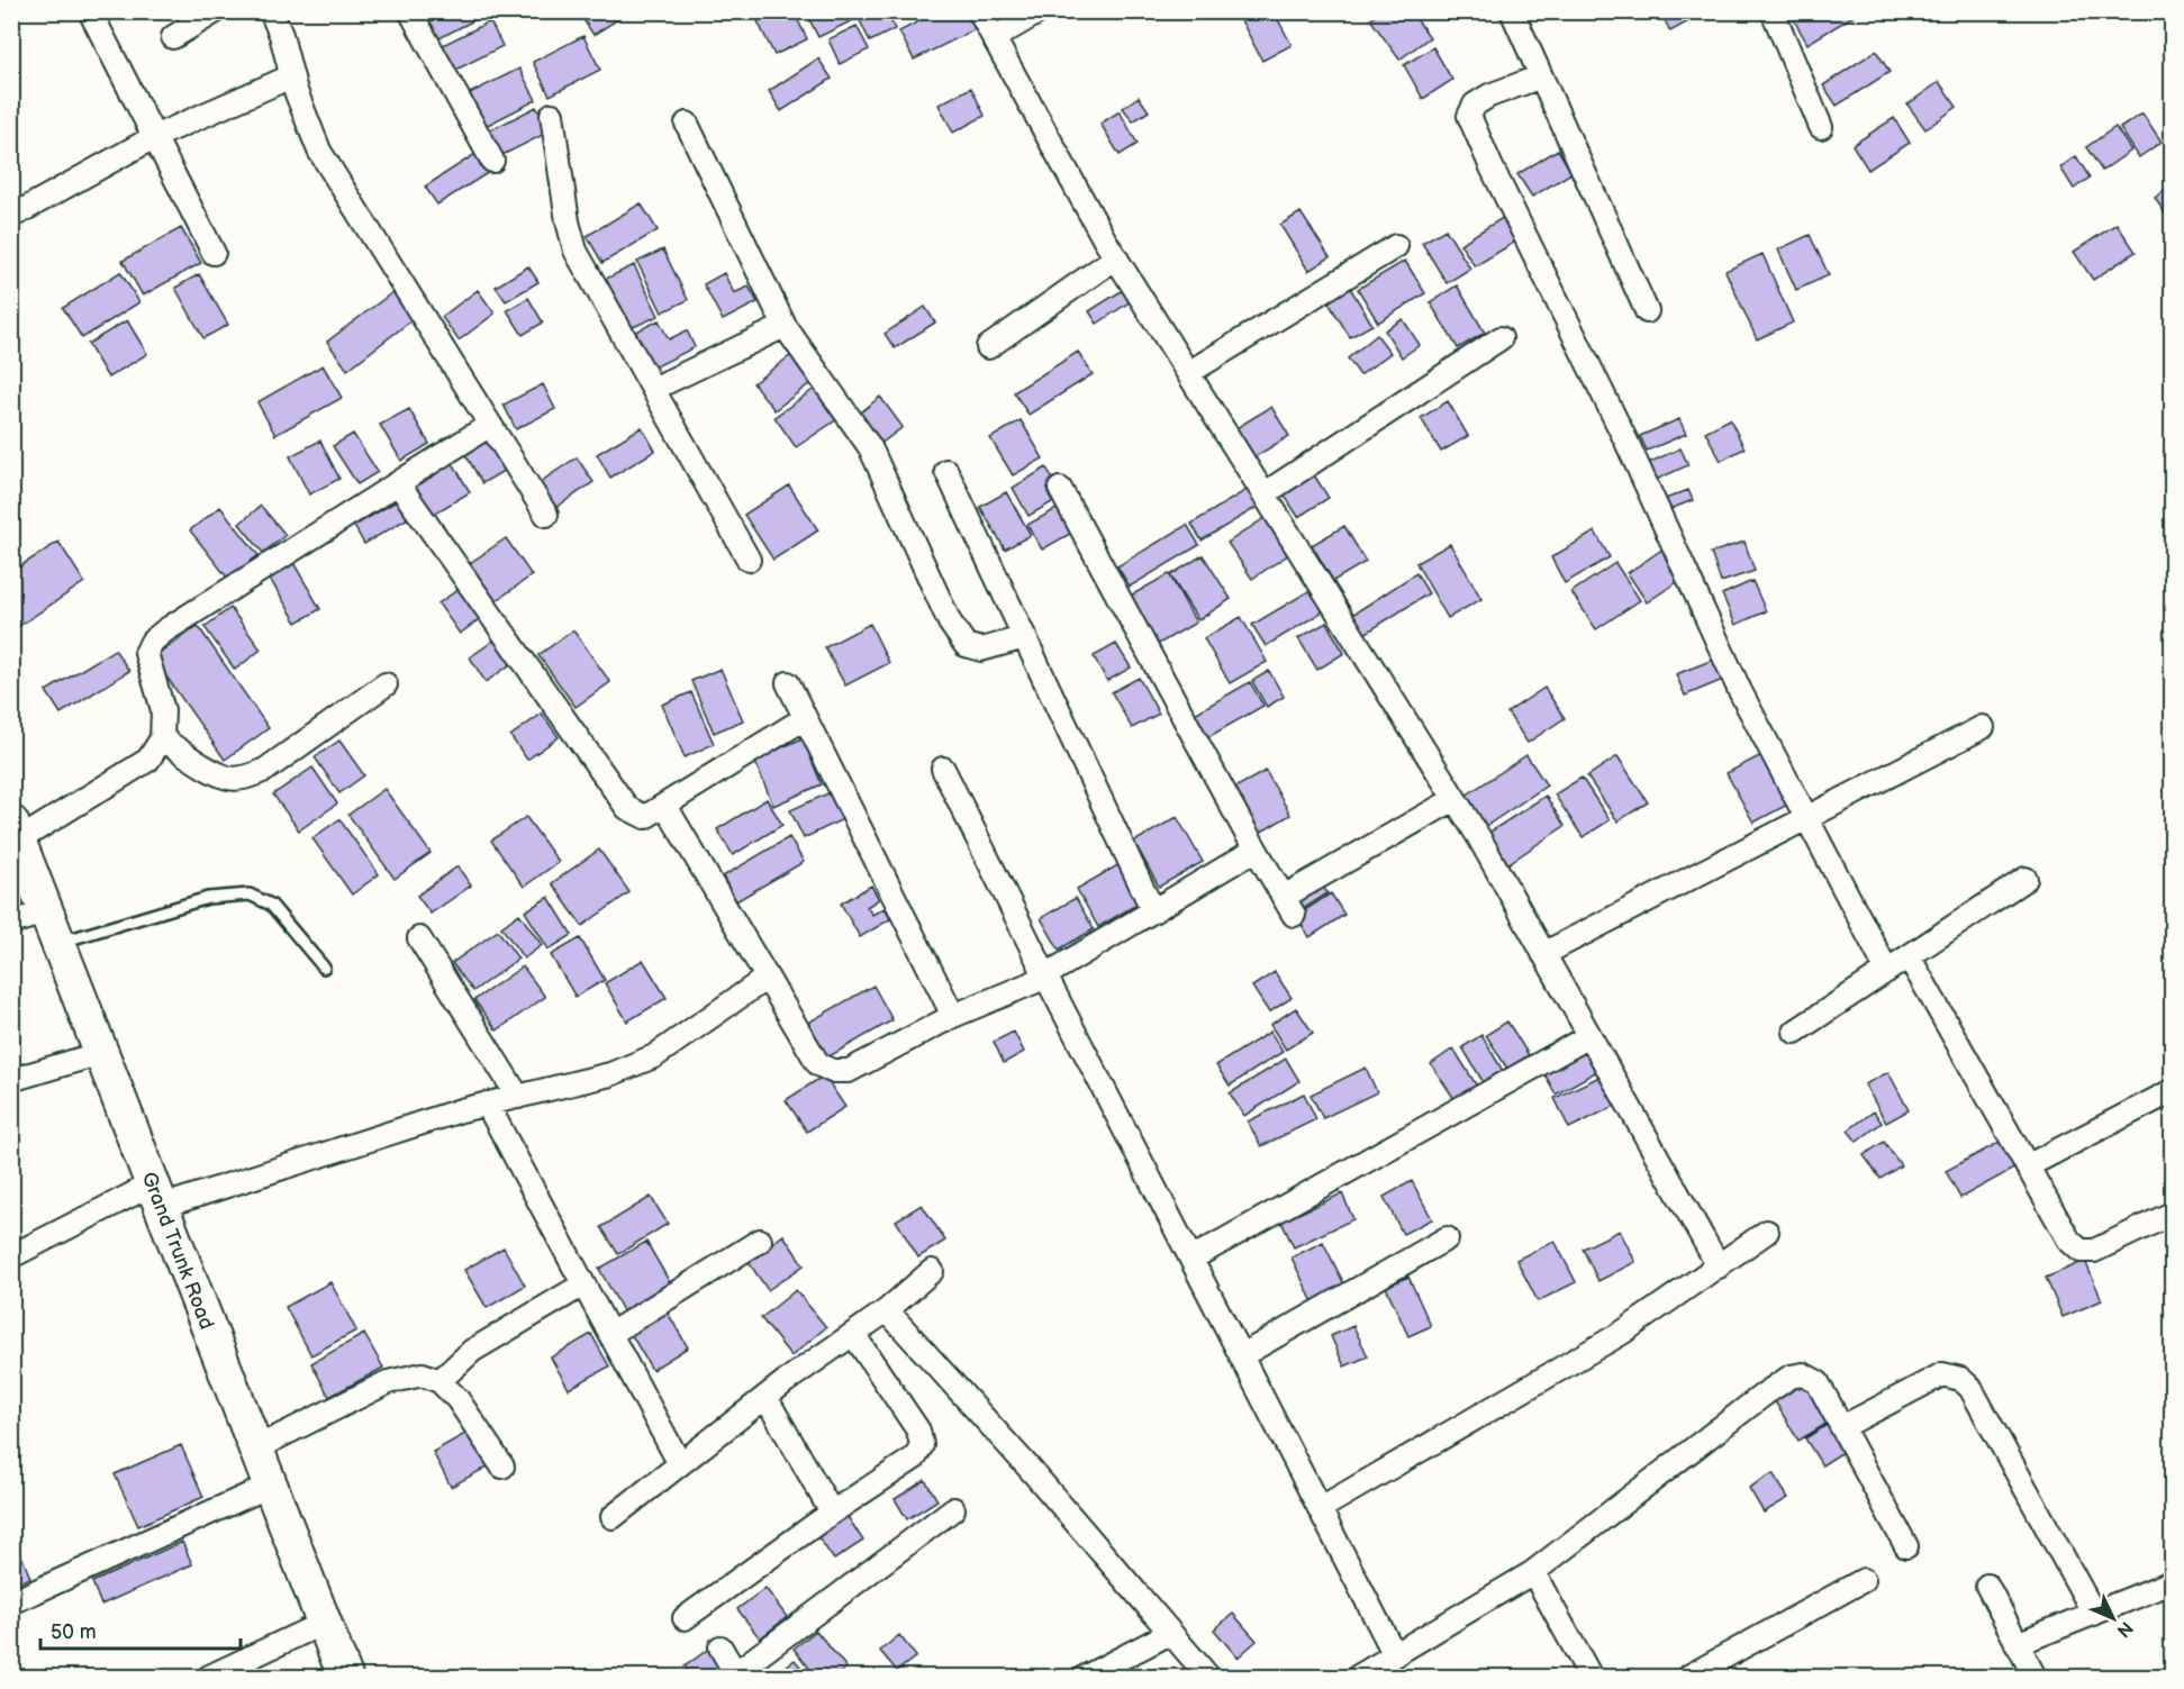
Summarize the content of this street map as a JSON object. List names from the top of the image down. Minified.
{"streets":{"main road":["Grand Trunk Road"]},"scale_bar":"50 m","north":"bottom right"}
